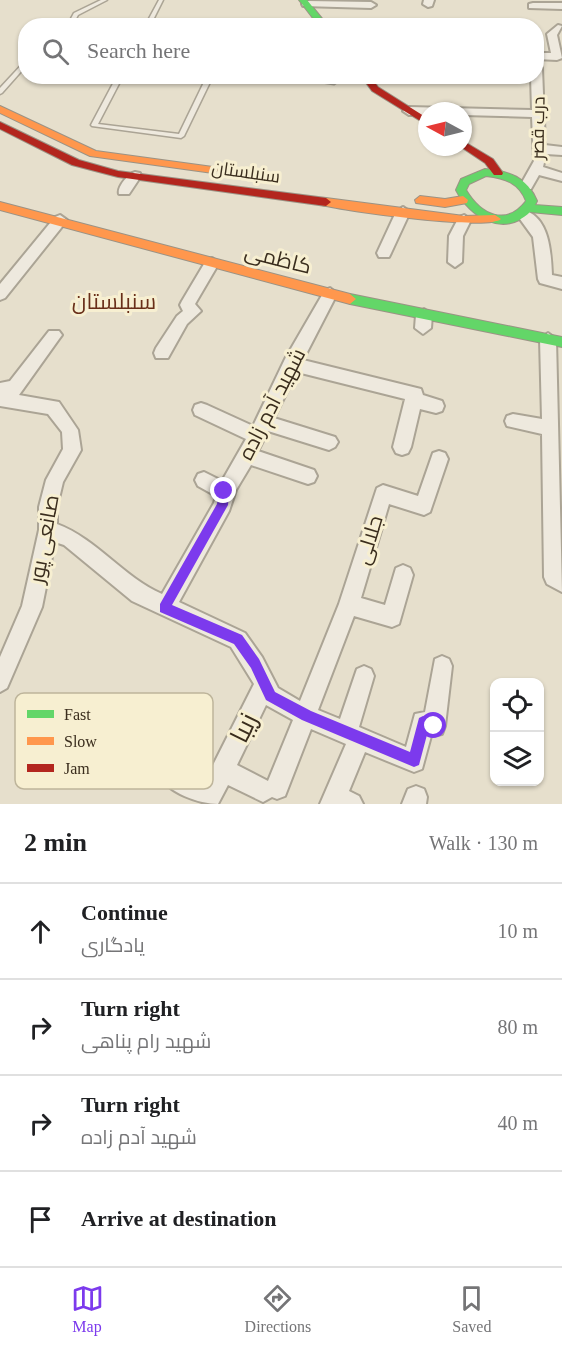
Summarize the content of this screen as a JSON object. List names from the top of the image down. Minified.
{"streets":{"street":["درب قصر","سنبلستان","کاظمی","شهید آدم زاده","صانعی پور","جلالی","زیبا"]},"crossings":[["درب قصر","سنبلستان"],["کاظمی","شهید آدم زاده"],["جلالی","زیبا"]],"districts":["سنبلستان"],"legend":["Fast","Slow","Jam"],"north":"left","page":{"search":"Search here","heading":["2 min","Walk · 130 m"],"list":[["Continue","یادگاری","10 m"],["Turn right","شهید رام پناهی","80 m"],["Turn right","شهید آدم زاده","40 m"],"Arrive at destination"],"nav":["Map","Directions","Saved"]}}
